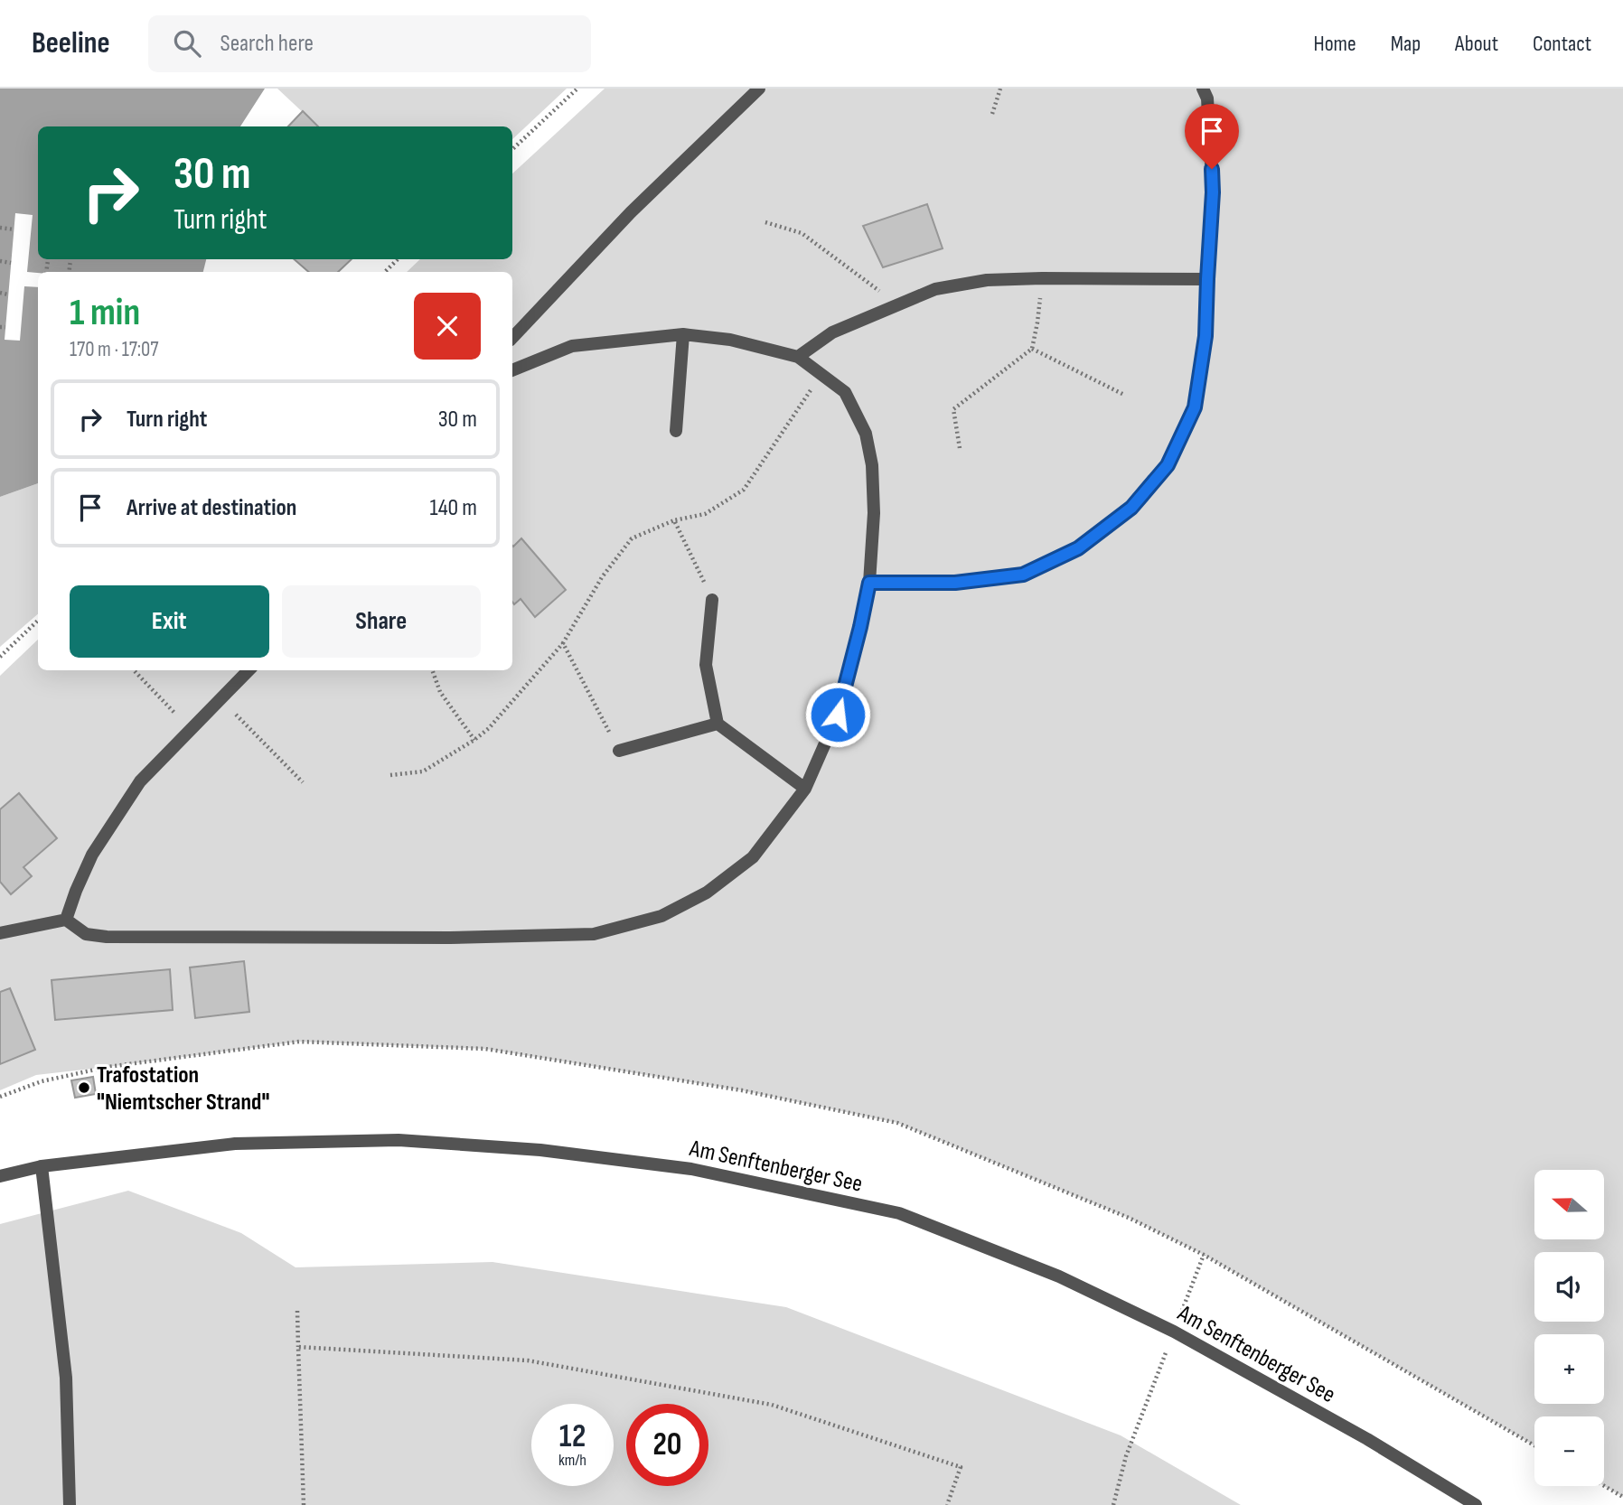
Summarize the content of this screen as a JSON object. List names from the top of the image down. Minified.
{"streets":{"street":["Am Senftenberger See"]},"places":["Trafostation \"Niemtscher Strand\""],"north":"left","page":{"header":"Beeline","search":"Search here","nav":["Home","Map","About","Contact"],"turn":["30 m","Turn right"],"heading":["1 min","170 m · 17:07"],"list":[{"name":"Turn right","value":"30 m"},{"name":"Arrive at destination","value":"140 m"}],"buttons":["Exit","Share"],"map_buttons":["+","−"],"speed":"12 km/h","limit":"20"}}
